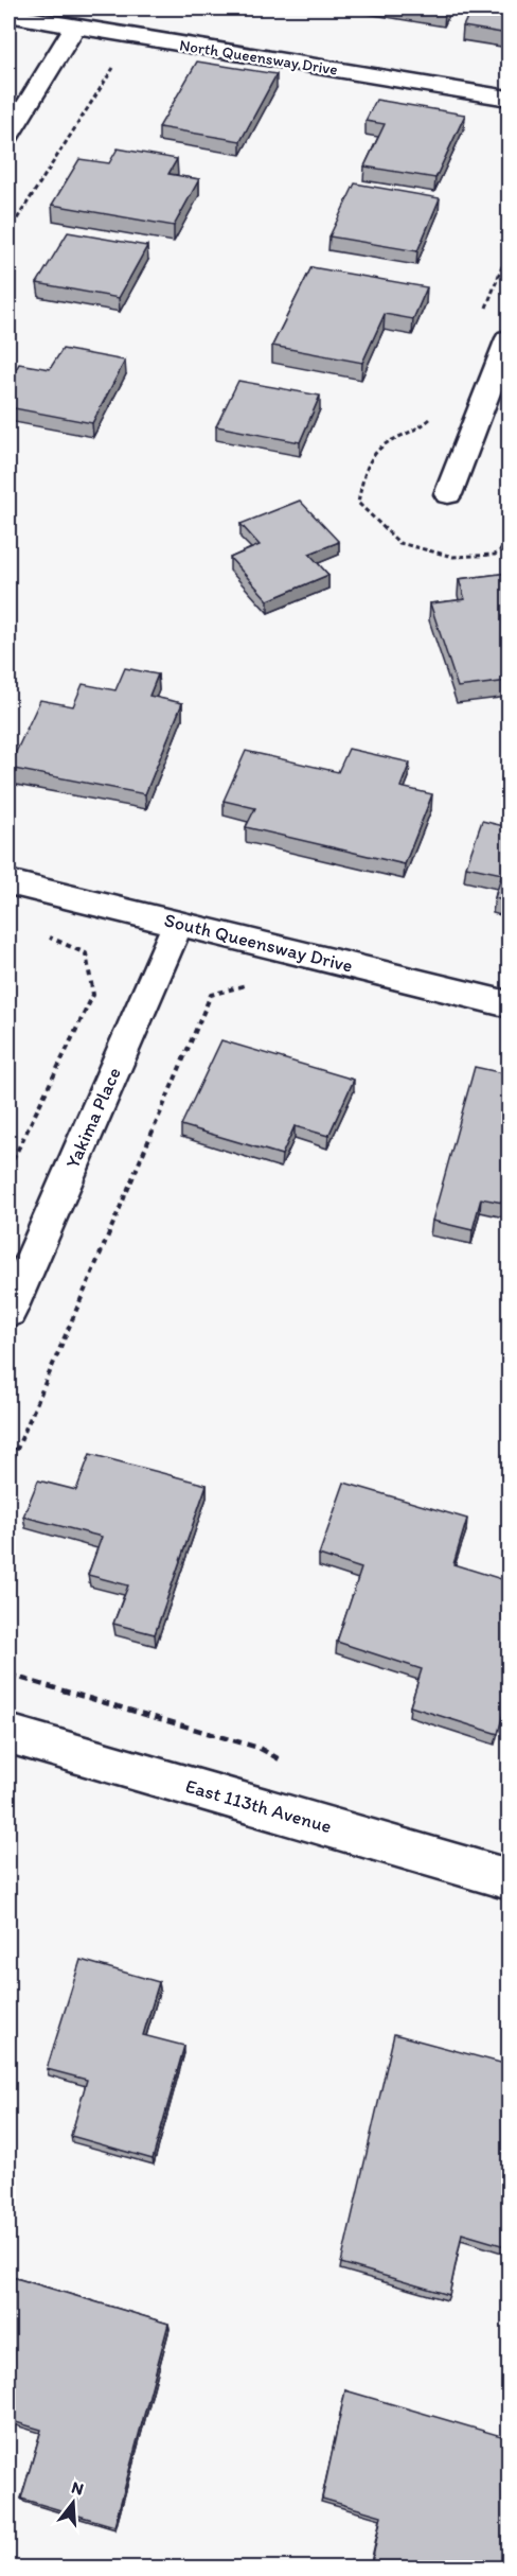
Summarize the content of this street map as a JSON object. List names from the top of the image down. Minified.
{"streets":{"street":["North Queensway Drive","South Queensway Drive","Yakima Place","East 113th Avenue"]},"crossings":[["South Queensway Drive","Yakima Place"]],"north":"top"}
